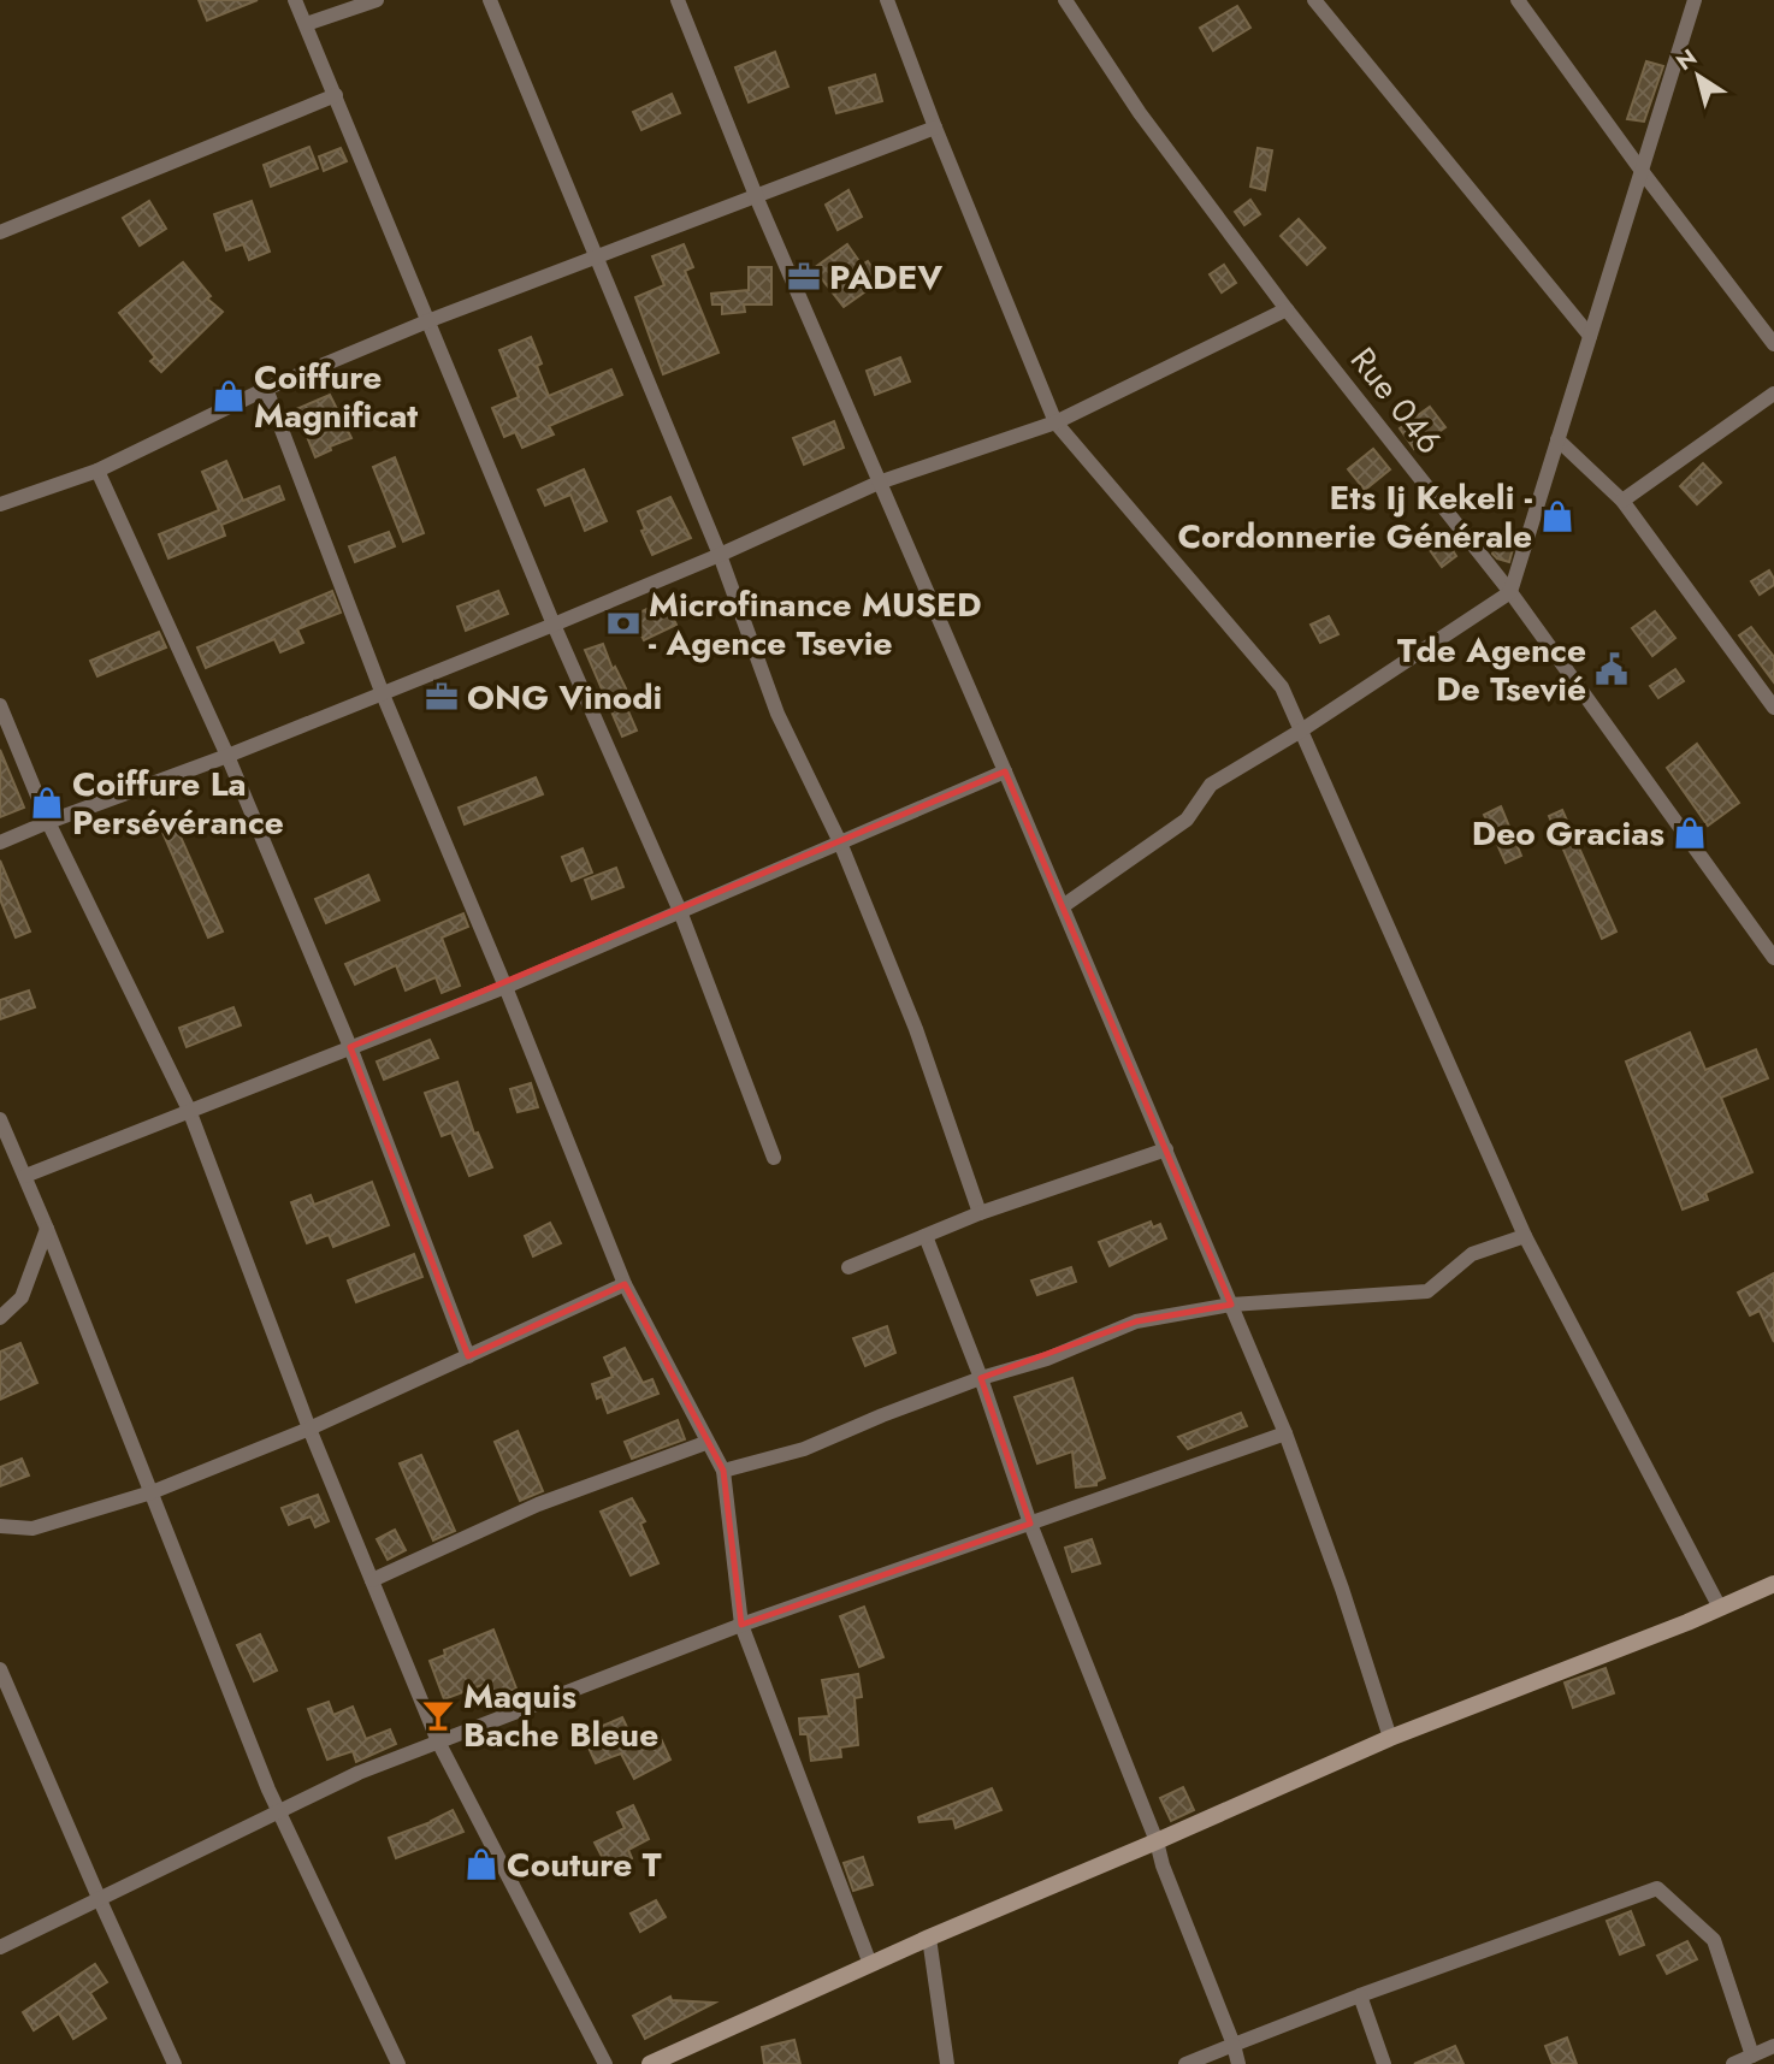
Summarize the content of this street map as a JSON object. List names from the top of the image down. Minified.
{"streets":{"street":["Rue 046"]},"places":{"office":["PADEV","ONG Vinodi"],"shop":["Coiffure Magnificat","Ets Ij Kekeli - Cordonnerie Générale","Coiffure La Persévérance","Deo Gracias","Couture T"],"bank":["Microfinance MUSED - Agence Tsevie"],"public building":["Tde Agence De Tsevié"],"bar":["Maquis Bache Bleue"]},"north":"top left"}
